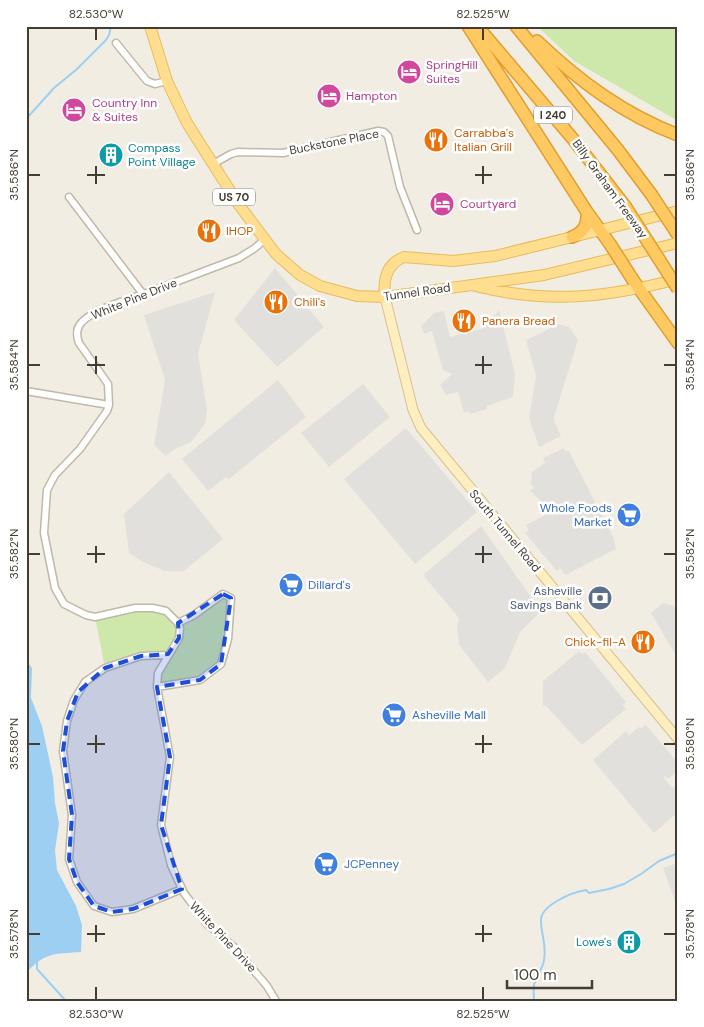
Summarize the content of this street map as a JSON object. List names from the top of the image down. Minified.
{"streets":{"highway":["I 240","Billy Graham Freeway"],"main road":["US 70","Tunnel Road","South Tunnel Road"],"street":["Buckstone Place","White Pine Drive"]},"crossings":[["Buckstone Place","Tunnel Road"],["Tunnel Road","White Pine Drive"],["Tunnel Road","South Tunnel Road"]],"places":{"hotel":["SpringHill Suites","Hampton","Country Inn & Suites","Courtyard"],"restaurant":["Carrabba's Italian Grill","IHOP","Chili's","Panera Bread","Chick-fil-A"],"building":["Compass Point Village","Lowe's"],"supermarket":["Whole Foods Market","Dillard's","Asheville Mall","JCPenney"],"bank":["Asheville Savings Bank"]},"scale_bar":"100 m","coordinates":["82.530°W","82.525°W","35.586°N","35.584°N","35.582°N","35.580°N","35.578°N"]}
